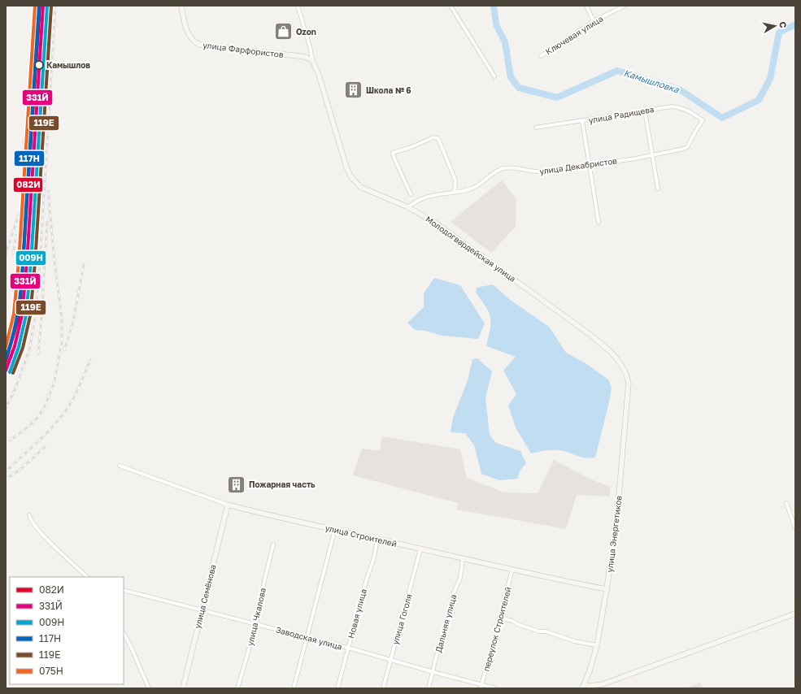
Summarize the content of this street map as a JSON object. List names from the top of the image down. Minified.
{"streets":{"street":["Ключевая улица","улица Фарфористов","улица Радищева","улица Декабристов","Молодогвардейская улица","улица Энергетиков","улица Строителей","улица Семёнова","Новая улица","улица Чкалова","улица Гоголя","Дальняя улица","переулок Строителей","Заводская улица"]},"crossings":[["улица Фарфористов","Молодогвардейская улица"],["улица Радищева","улица Декабристов"],["улица Декабристов","Молодогвардейская улица"],["Молодогвардейская улица","улица Энергетиков"],["улица Энергетиков","улица Строителей"],["улица Строителей","улица Семёнова"],["улица Строителей","Новая улица"],["улица Строителей","улица Гоголя"],["улица Строителей","Дальняя улица"],["улица Строителей","переулок Строителей"],["улица Семёнова","Заводская улица"],["Новая улица","Заводская улица"],["улица Чкалова","Заводская улица"],["улица Гоголя","Заводская улица"],["Дальняя улица","Заводская улица"],["переулок Строителей","Заводская улица"]],"water":["Камышловка"],"places":{"shop":["Ozon"],"other":["Камышлов"],"building":["Школа № 6","Пожарная часть"]},"lines":["transit line 082И","transit line 331Й","transit line 009Н","transit line 117Н","transit line 075Н","transit line 119Е"],"legend":["082И","331Й","009Н","117Н","119Е","075Н"],"north":"right"}
